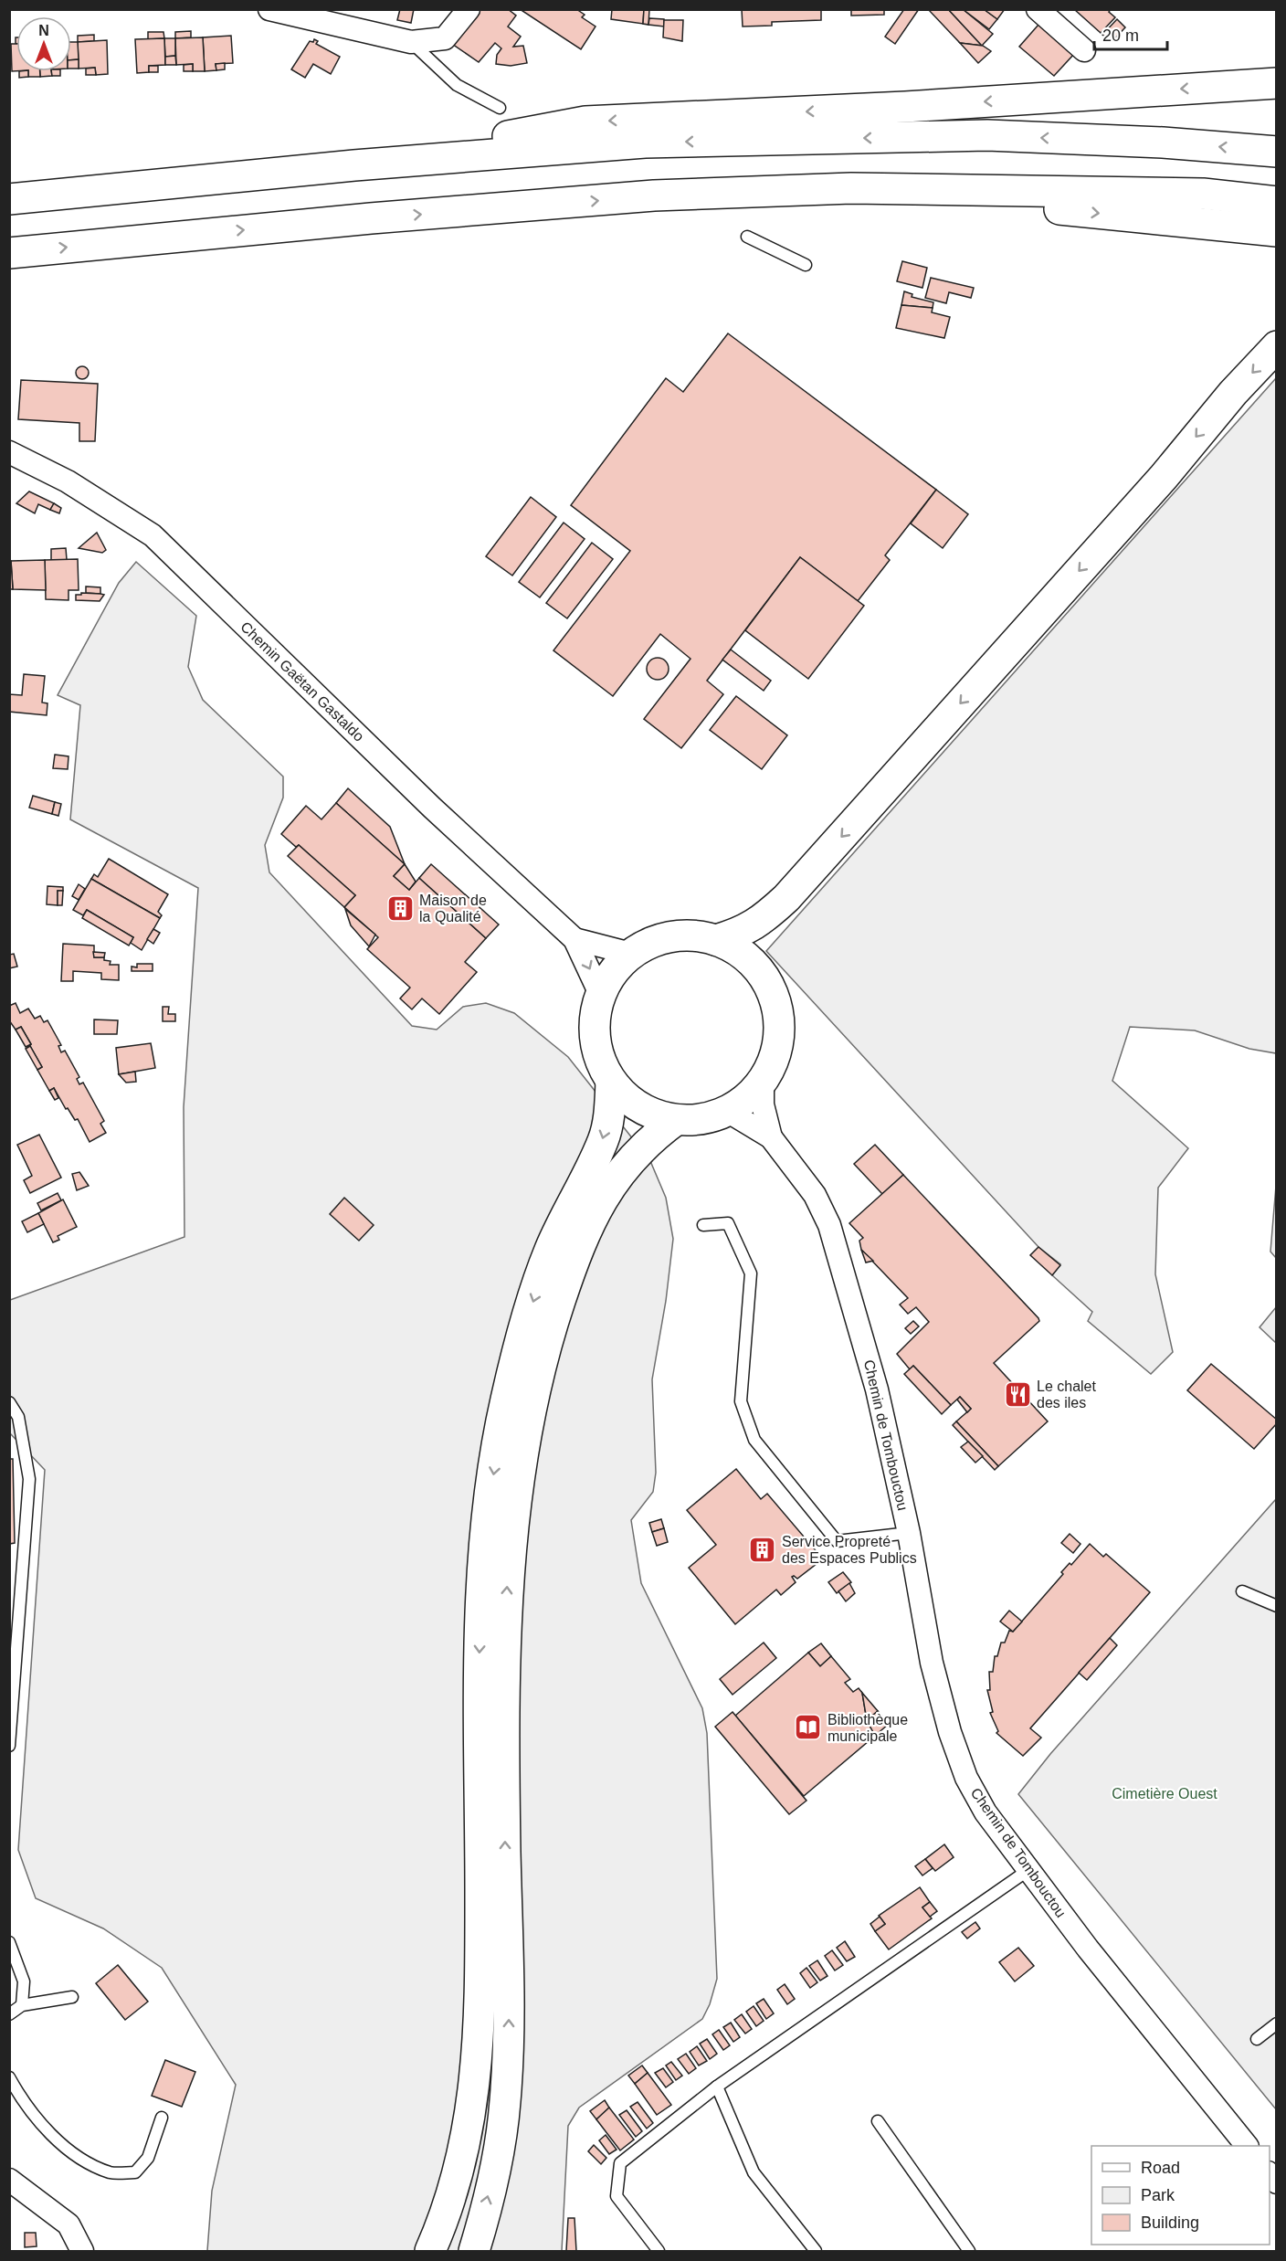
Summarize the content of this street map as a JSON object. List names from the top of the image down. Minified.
{"streets":{"street":["Chemin Gaëtan Gastaldo","Chemin de Tombouctou"]},"crossings":[["Chemin Gaëtan Gastaldo","Chemin de Tombouctou"]],"parks":["Cimetière Ouest"],"places":{"building":["Maison de la Qualité","Service Propreté des Espaces Publics"],"restaurant":["Le chalet des iles"],"library":["Bibliothèque municipale"]},"legend":["Road","Park","Building"],"scale_bar":"20 m","north":"top"}
